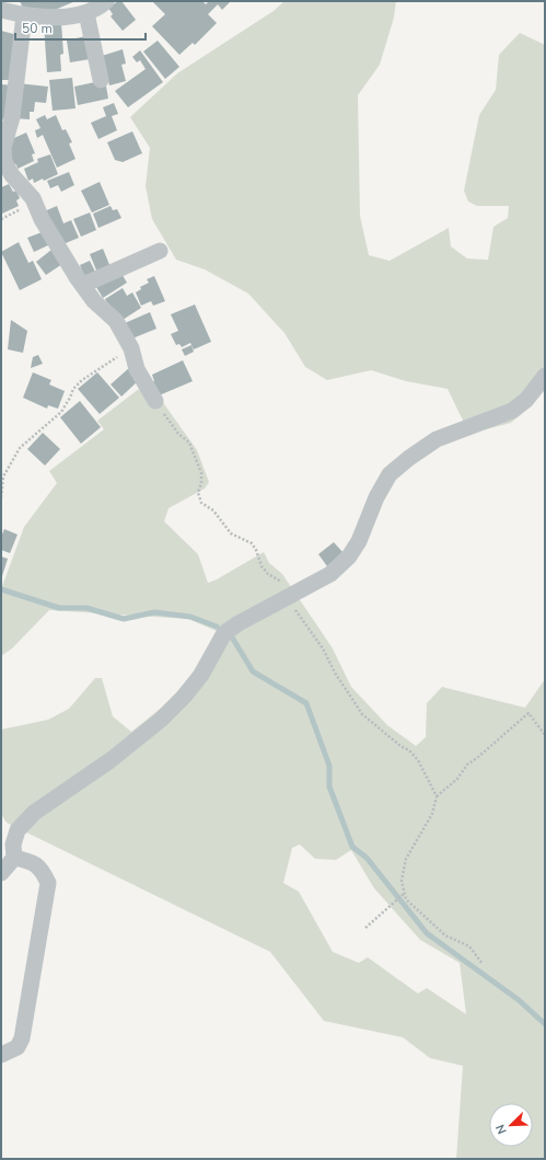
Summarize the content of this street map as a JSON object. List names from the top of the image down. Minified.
{"scale_bar":"50 m","north":"bottom left"}
